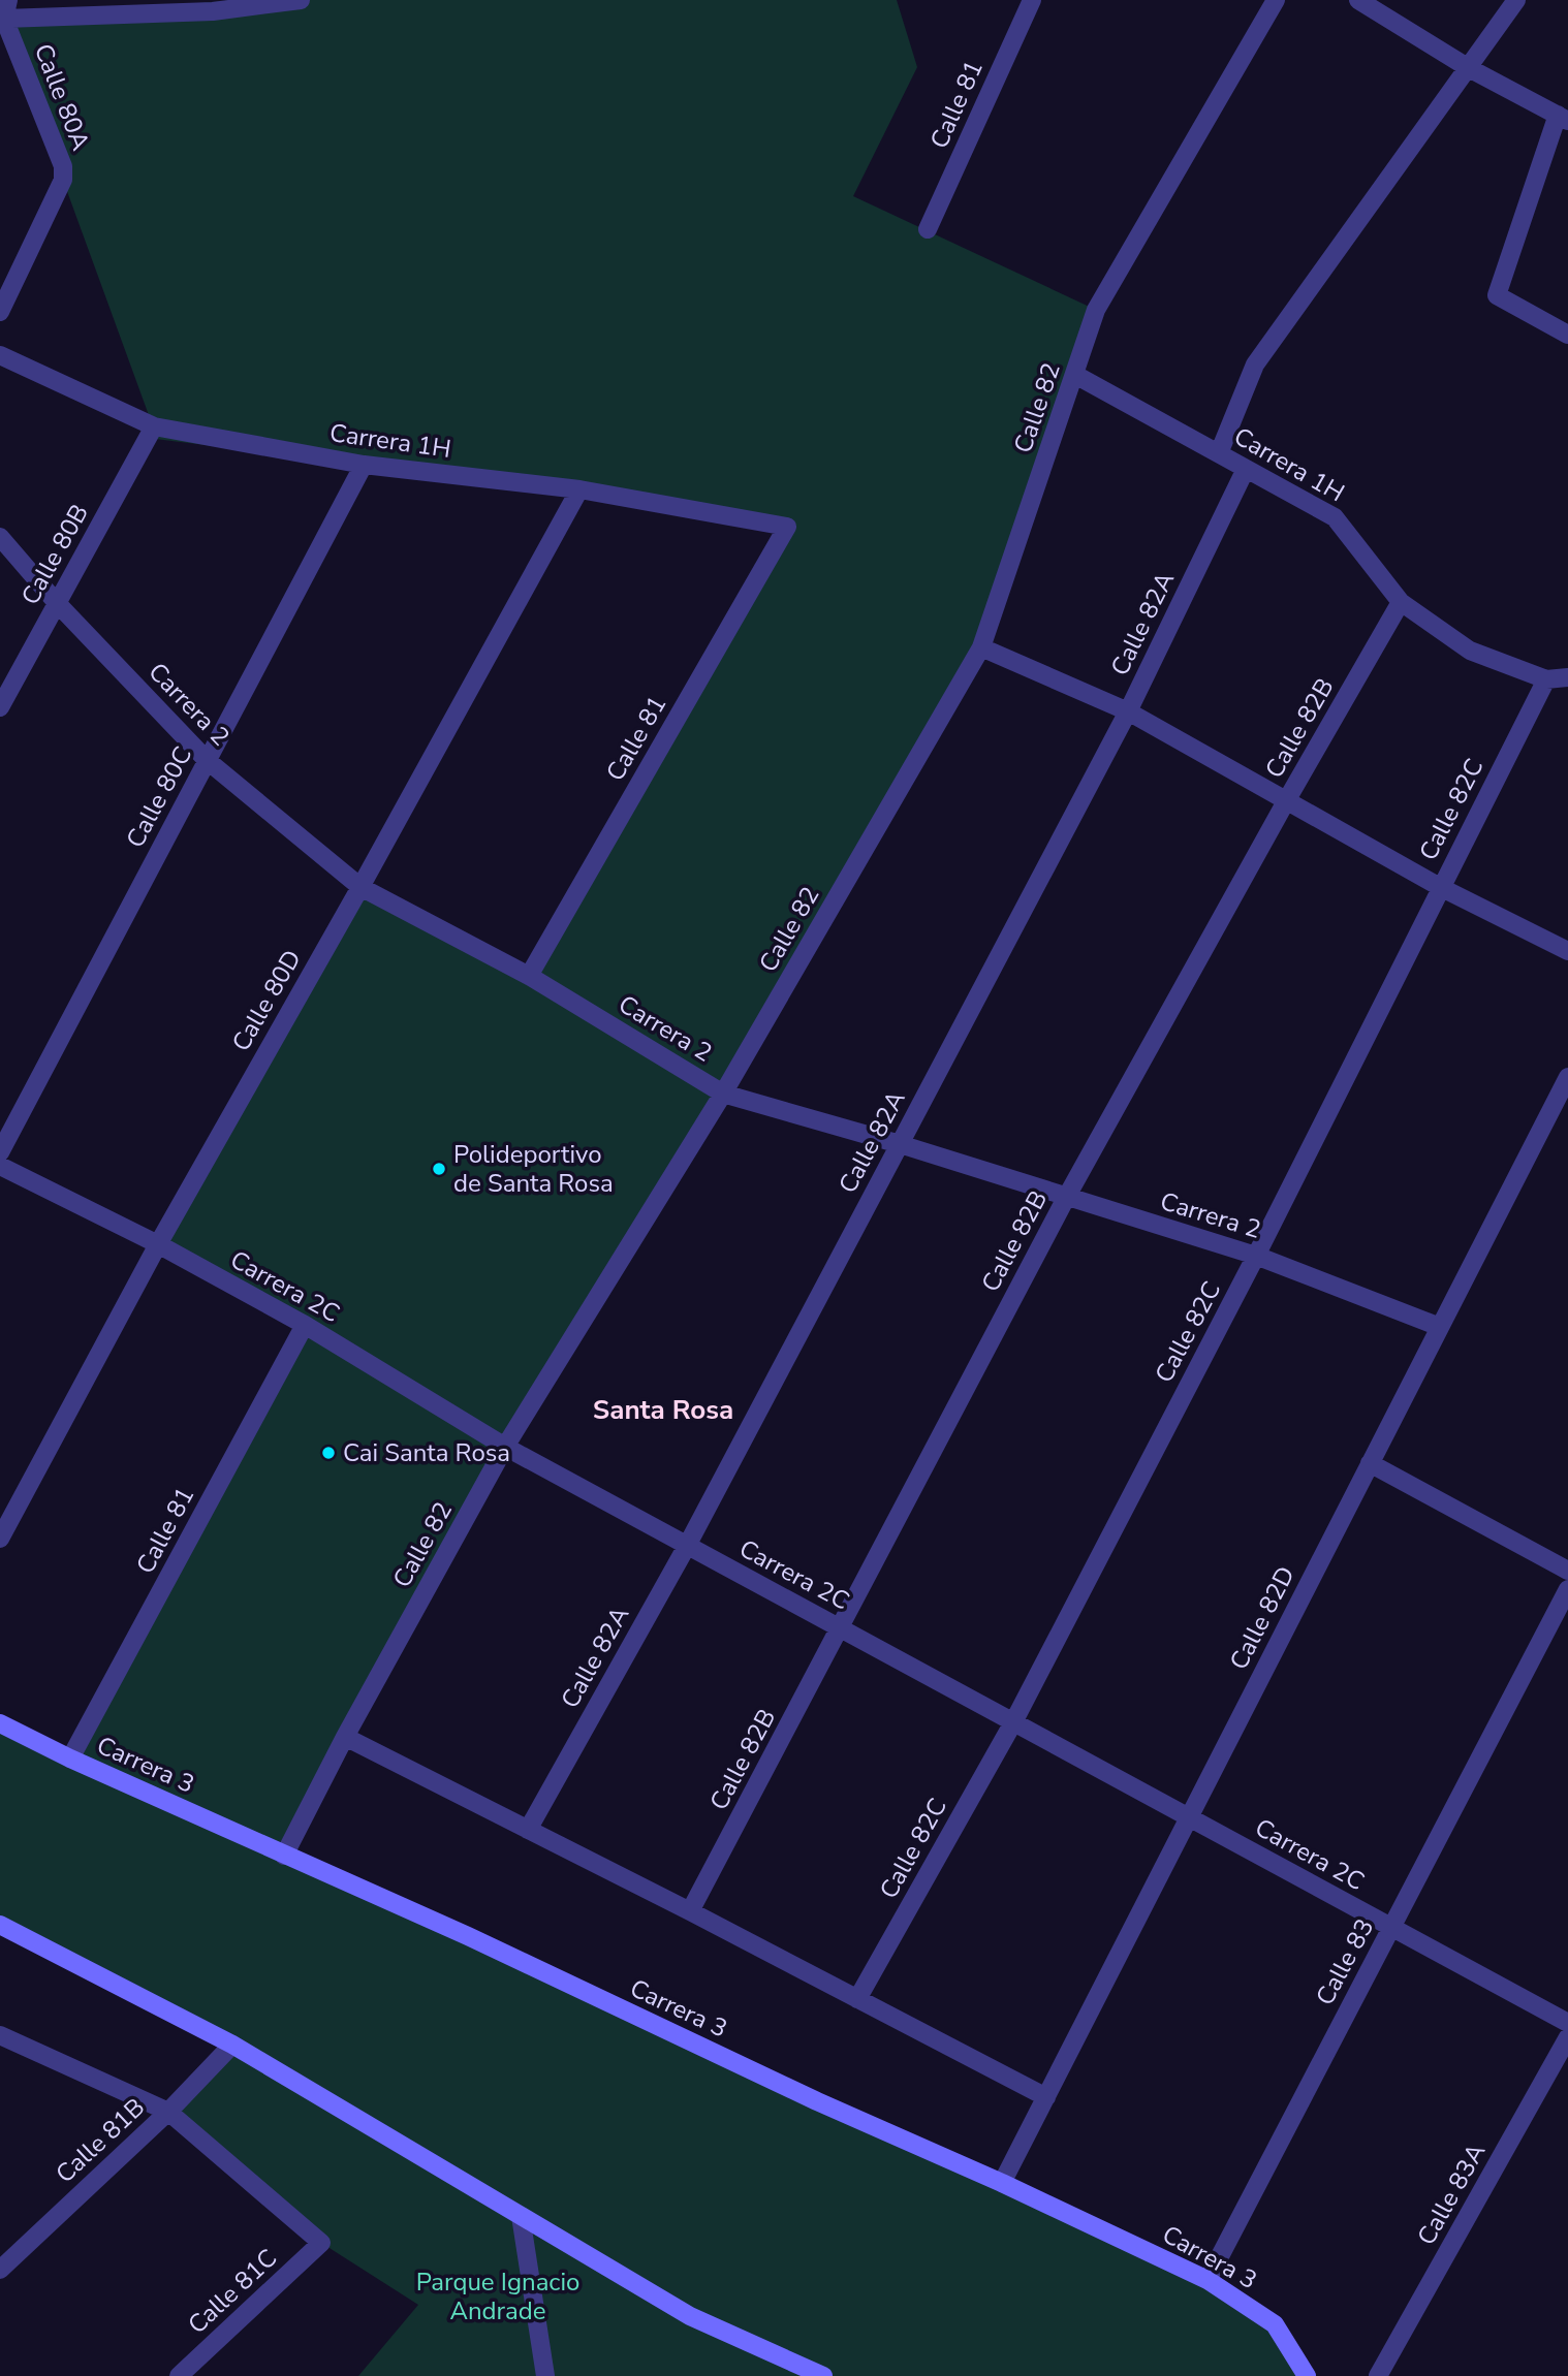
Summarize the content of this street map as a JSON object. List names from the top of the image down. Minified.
{"streets":{"main road":["Carrera 3"],"street":["Calle 80A","Calle 81","Calle 82","Carrera 1H","Calle 80B","Calle 82A","Carrera 2","Calle 82B","Calle 80C","Calle 82C","Calle 80D","Carrera 2C","Calle 82D","Calle 83","Calle 81B","Calle 83A","Calle 81C"]},"crossings":[["Calle 81","Carrera 1H"],["Calle 81","Carrera 2"],["Calle 81","Carrera 2C"],["Calle 81","Carrera 3"],["Calle 82","Carrera 1H"],["Calle 82","Carrera 2"],["Calle 82","Carrera 2C"],["Calle 82","Carrera 3"],["Carrera 1H","Calle 80B"],["Carrera 1H","Calle 82A"],["Carrera 1H","Calle 82B"],["Carrera 1H","Calle 80C"],["Carrera 1H","Calle 82C"],["Carrera 1H","Calle 80D"],["Calle 80B","Carrera 2"],["Calle 82A","Carrera 2"],["Calle 82A","Carrera 2C"],["Carrera 2","Calle 82B"],["Carrera 2","Calle 80C"],["Carrera 2","Calle 82C"],["Carrera 2","Calle 80D"],["Carrera 2","Calle 82D"],["Calle 82B","Carrera 2C"],["Calle 82C","Carrera 2C"],["Calle 80D","Carrera 2C"],["Carrera 2C","Calle 82D"],["Carrera 2C","Calle 83"],["Calle 82D","Carrera 3"],["Carrera 3","Calle 83"],["Calle 81B","Calle 81C"]],"districts":["Santa Rosa"],"parks":["Parque Ignacio Andrade"],"places":["Polideportivo de Santa Rosa","Cai Santa Rosa"]}
